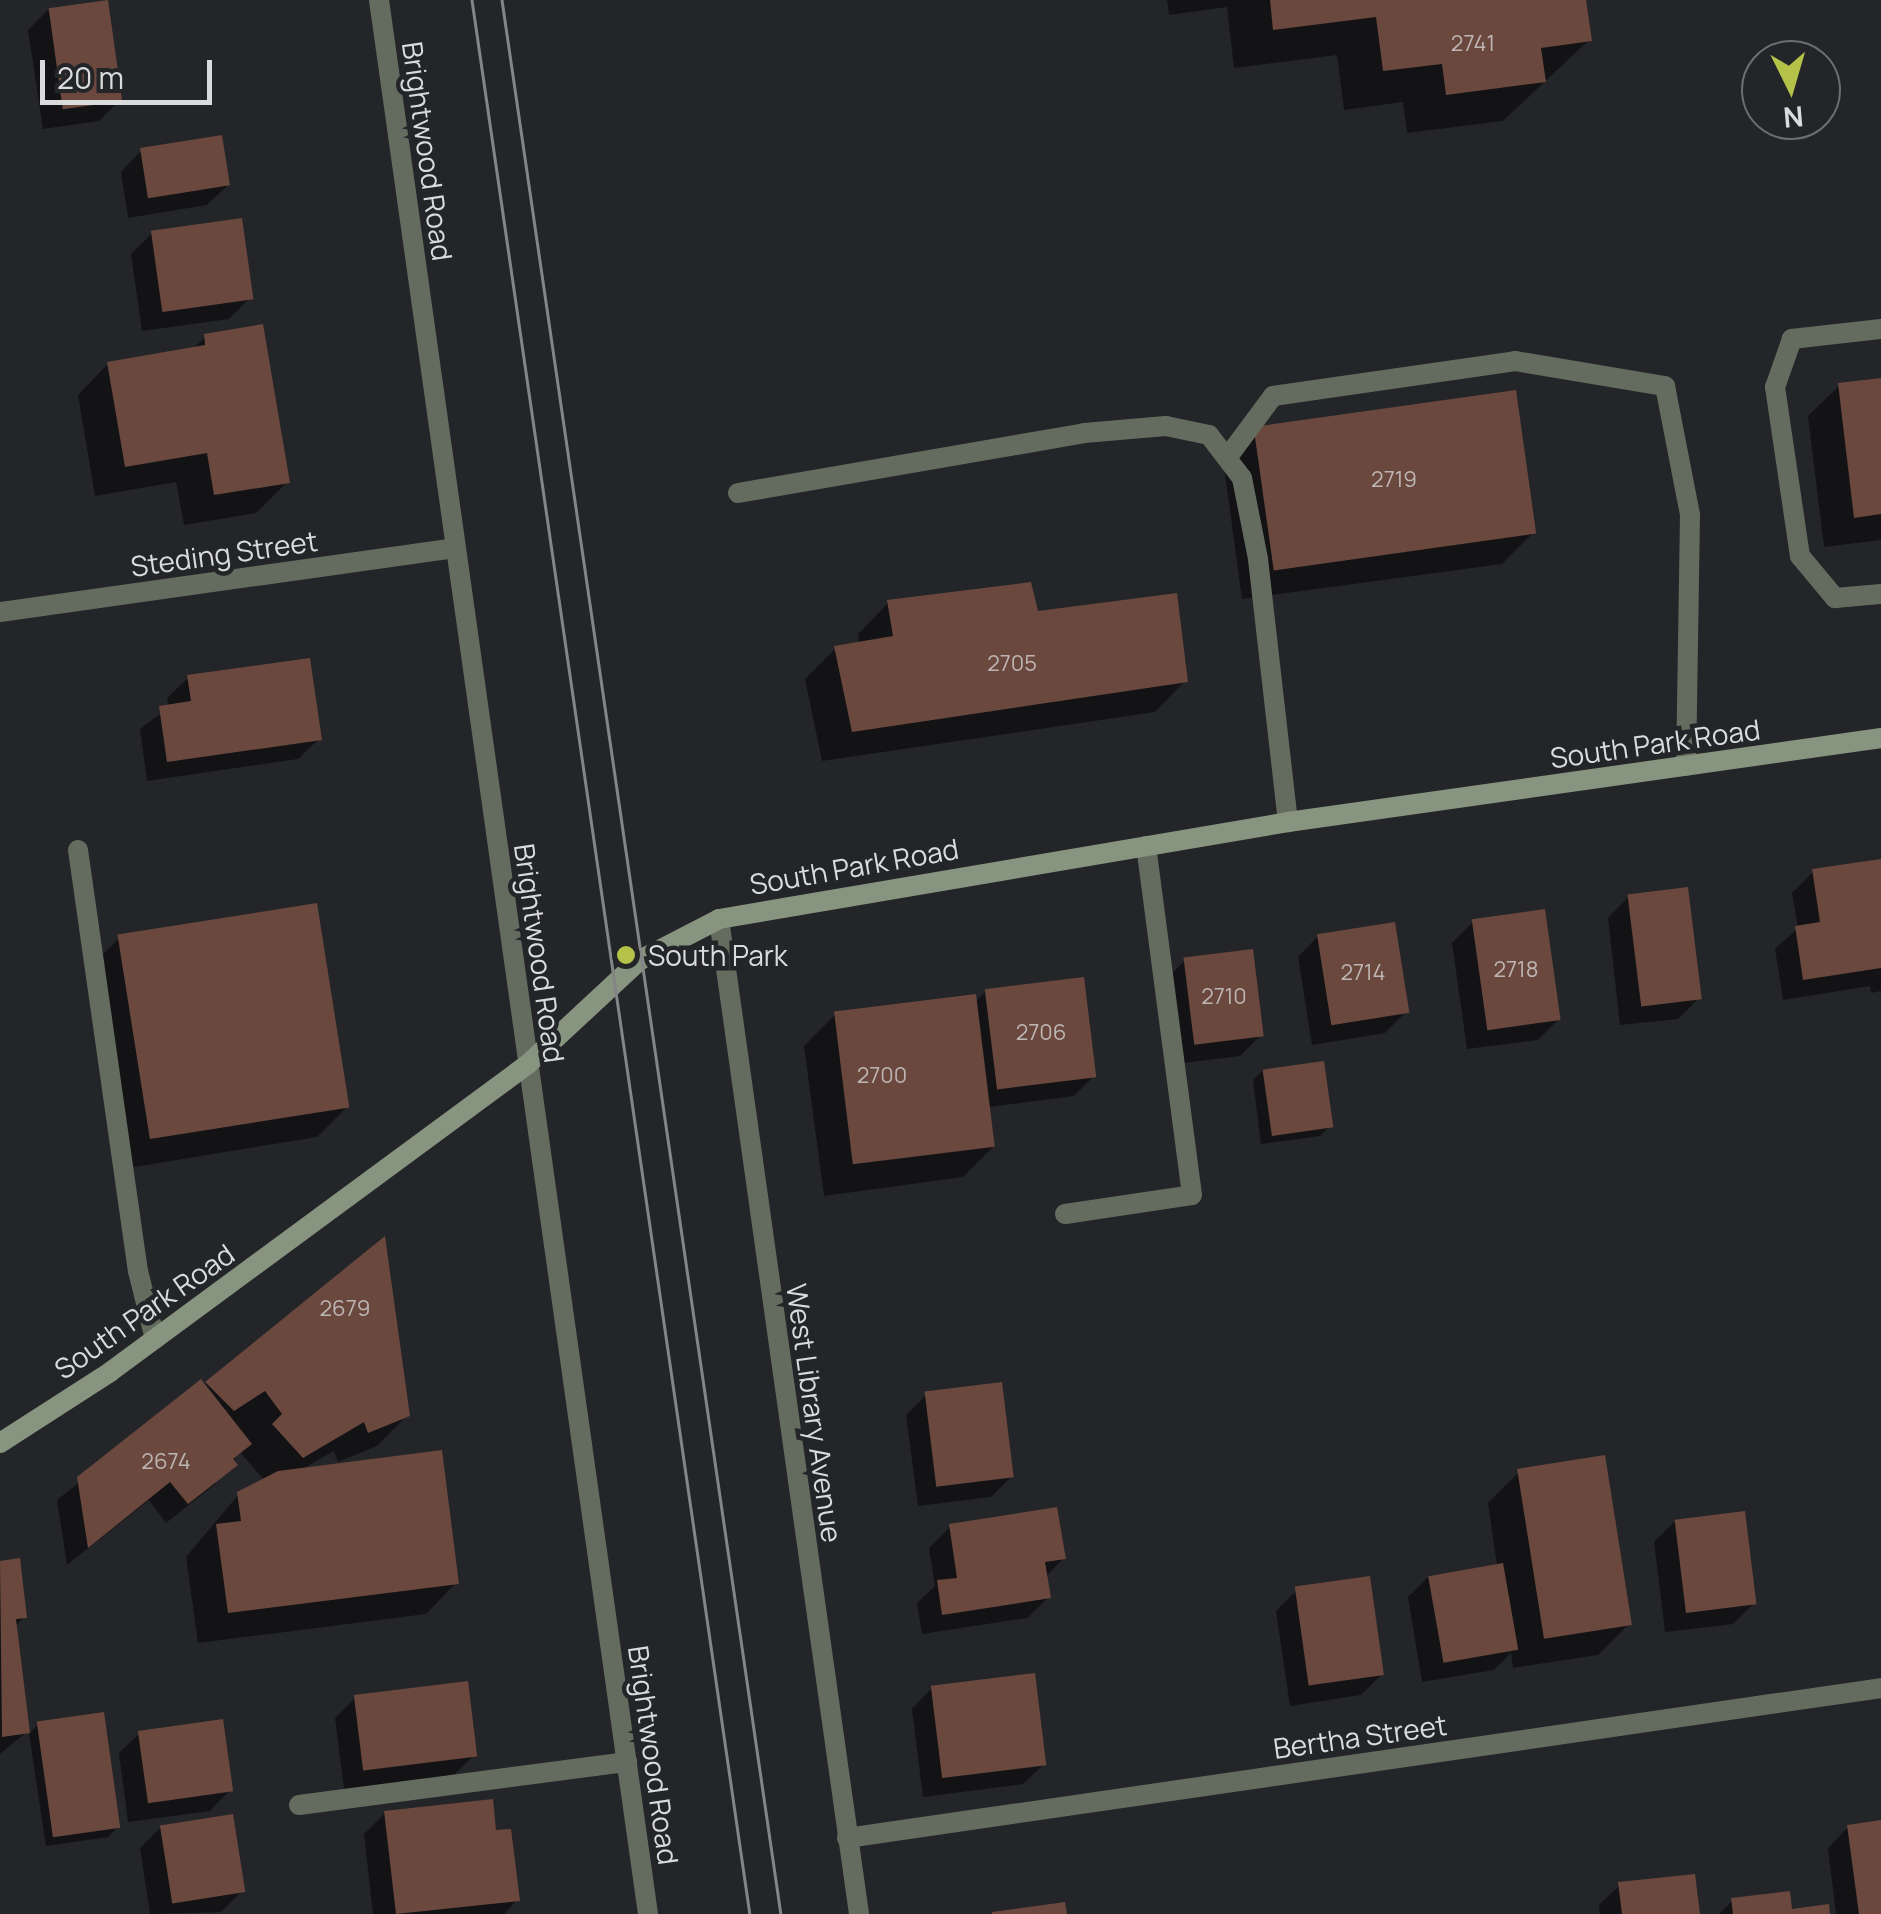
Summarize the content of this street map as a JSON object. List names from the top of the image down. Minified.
{"streets":{"main road":["South Park Road"],"street":["Brightwood Road","Steding Street","West Library Avenue","Bertha Street"]},"crossings":[["Brightwood Road","Steding Street"],["Brightwood Road","South Park Road"],["South Park Road","West Library Avenue"],["West Library Avenue","Bertha Street"]],"places":["South Park"],"house_numbers":["2741","2719","2705","2718","2714","2710","2706","2700","2679","2674"],"scale_bar":"20 m","north":"bottom"}
